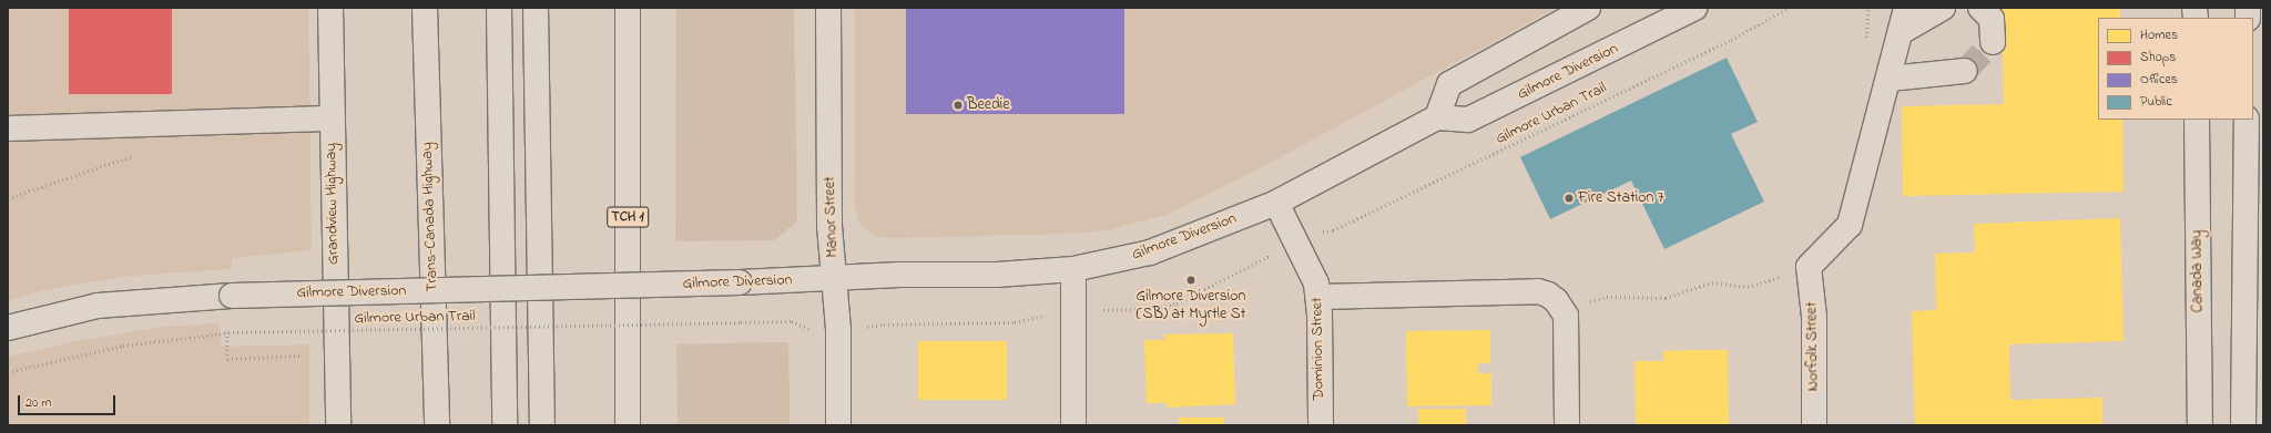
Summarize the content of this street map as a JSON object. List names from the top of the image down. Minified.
{"streets":{"main road":["Gilmore Diversion","Grandview Highway","Trans-Canada Highway","TCH 1","Manor Street","Canada Way","Norfolk Street","Dominion Street"],"path":["Gilmore Urban Trail"]},"crossings":[["Gilmore Diversion","Manor Street"],["Gilmore Diversion","Dominion Street"]],"places":["Beedie","Fire Station 7","Gilmore Diversion (SB) at Myrtle St"],"legend":["Homes","Shops","Offices","Public"],"scale_bar":"20 m"}
